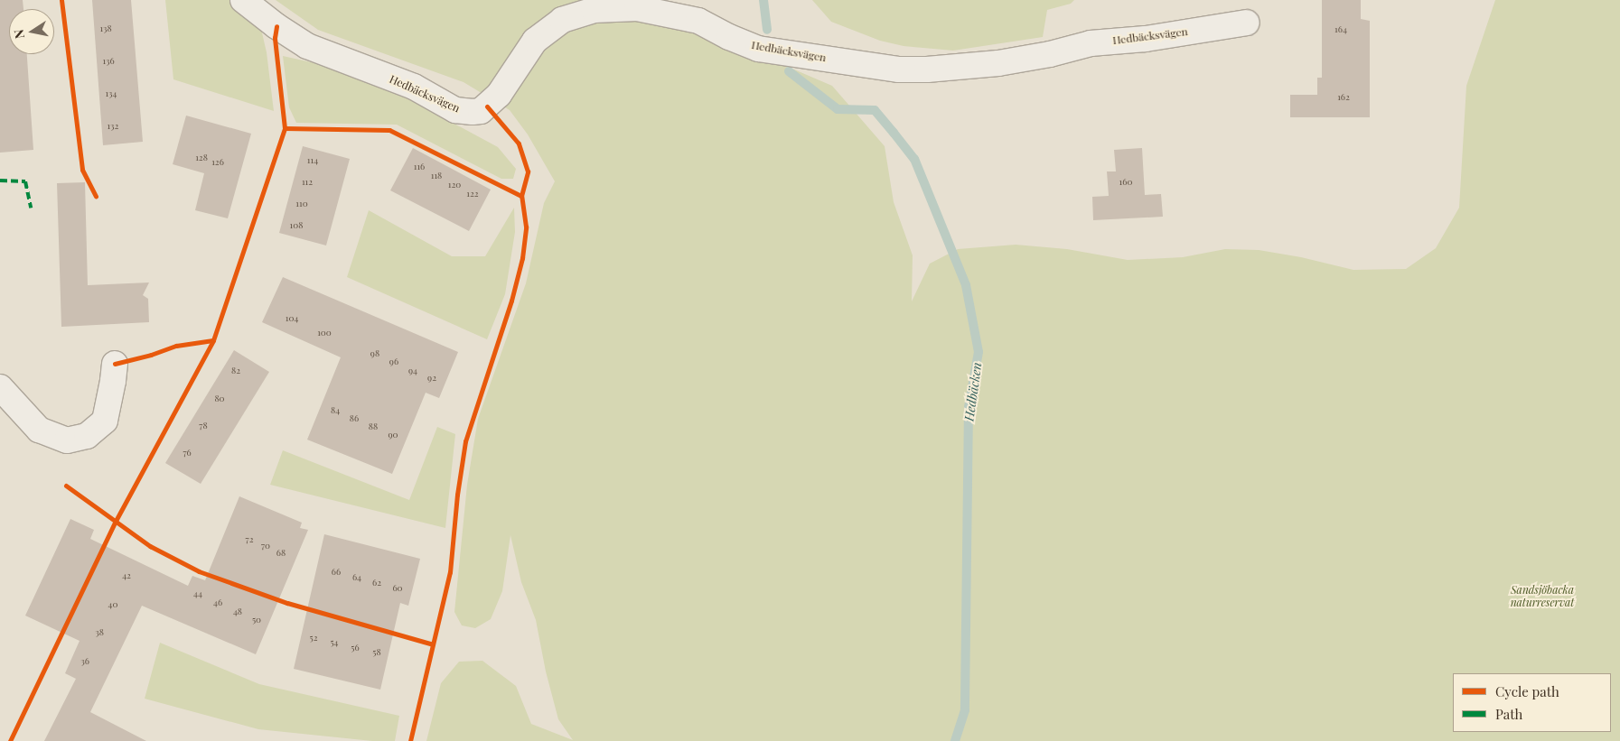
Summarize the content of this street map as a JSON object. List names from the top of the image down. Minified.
{"streets":{"street":["Hedbäcksvägen"]},"water":["Hedbäcken"],"parks":["Sandsjöbacka naturreservat"],"house_numbers":["138","164","136","134","162","132","128","114","126","116","118","112","160","120","122","110","108","104","100","98","96","82","94","92","80","84","86","78","88","90","76","72","70","68","66","42","64","62","60","44","46","40","48","50","38","52","54","56","58","36"],"legend":["Cycle path","Path"],"north":"left"}
